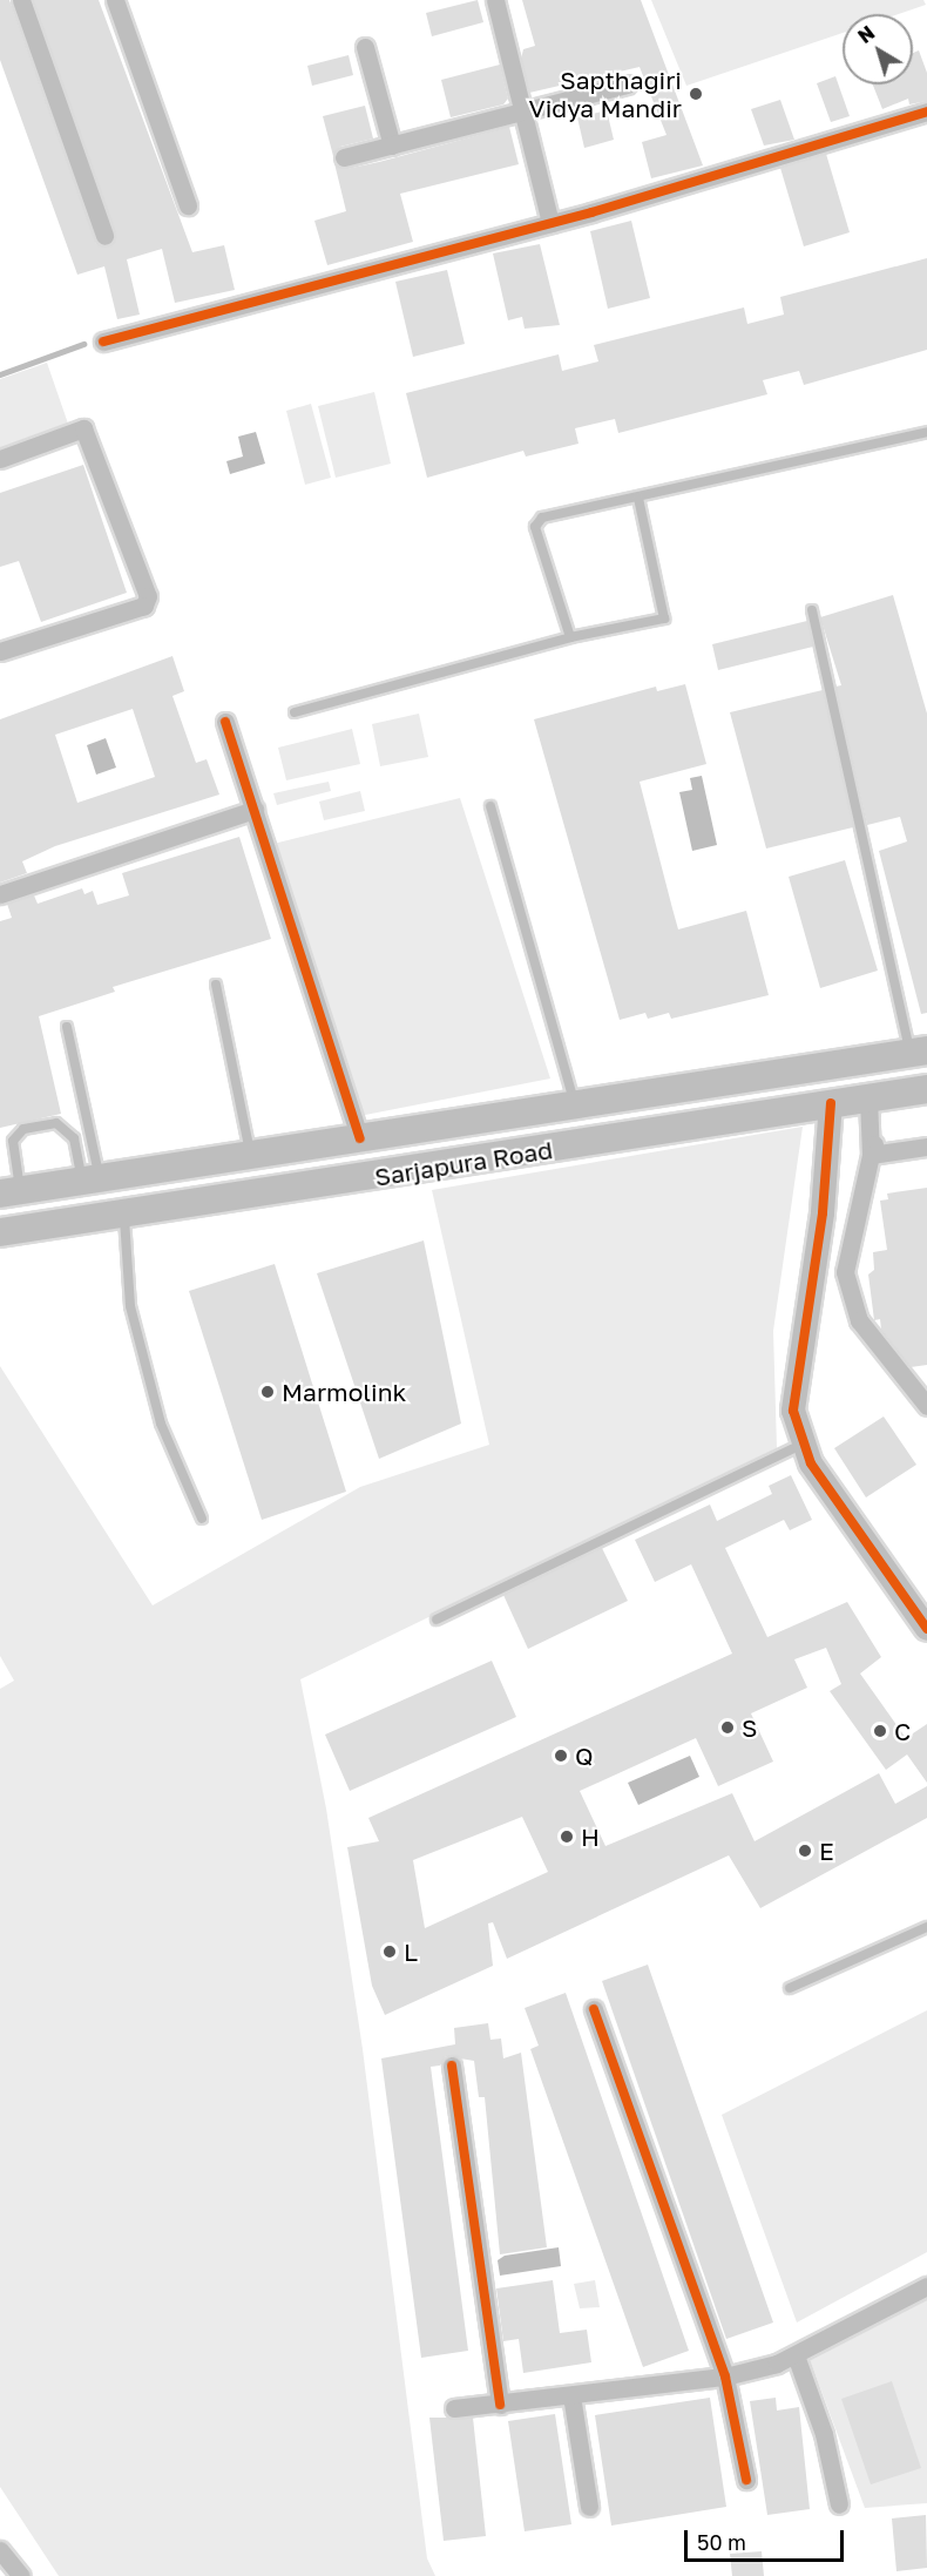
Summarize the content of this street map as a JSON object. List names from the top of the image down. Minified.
{"streets":{"main road":["Sarjapura Road"]},"places":["Sapthagiri Vidya Mandir","Marmolink","S","C","Q","H","E","L"],"scale_bar":"50 m","north":"top left"}
